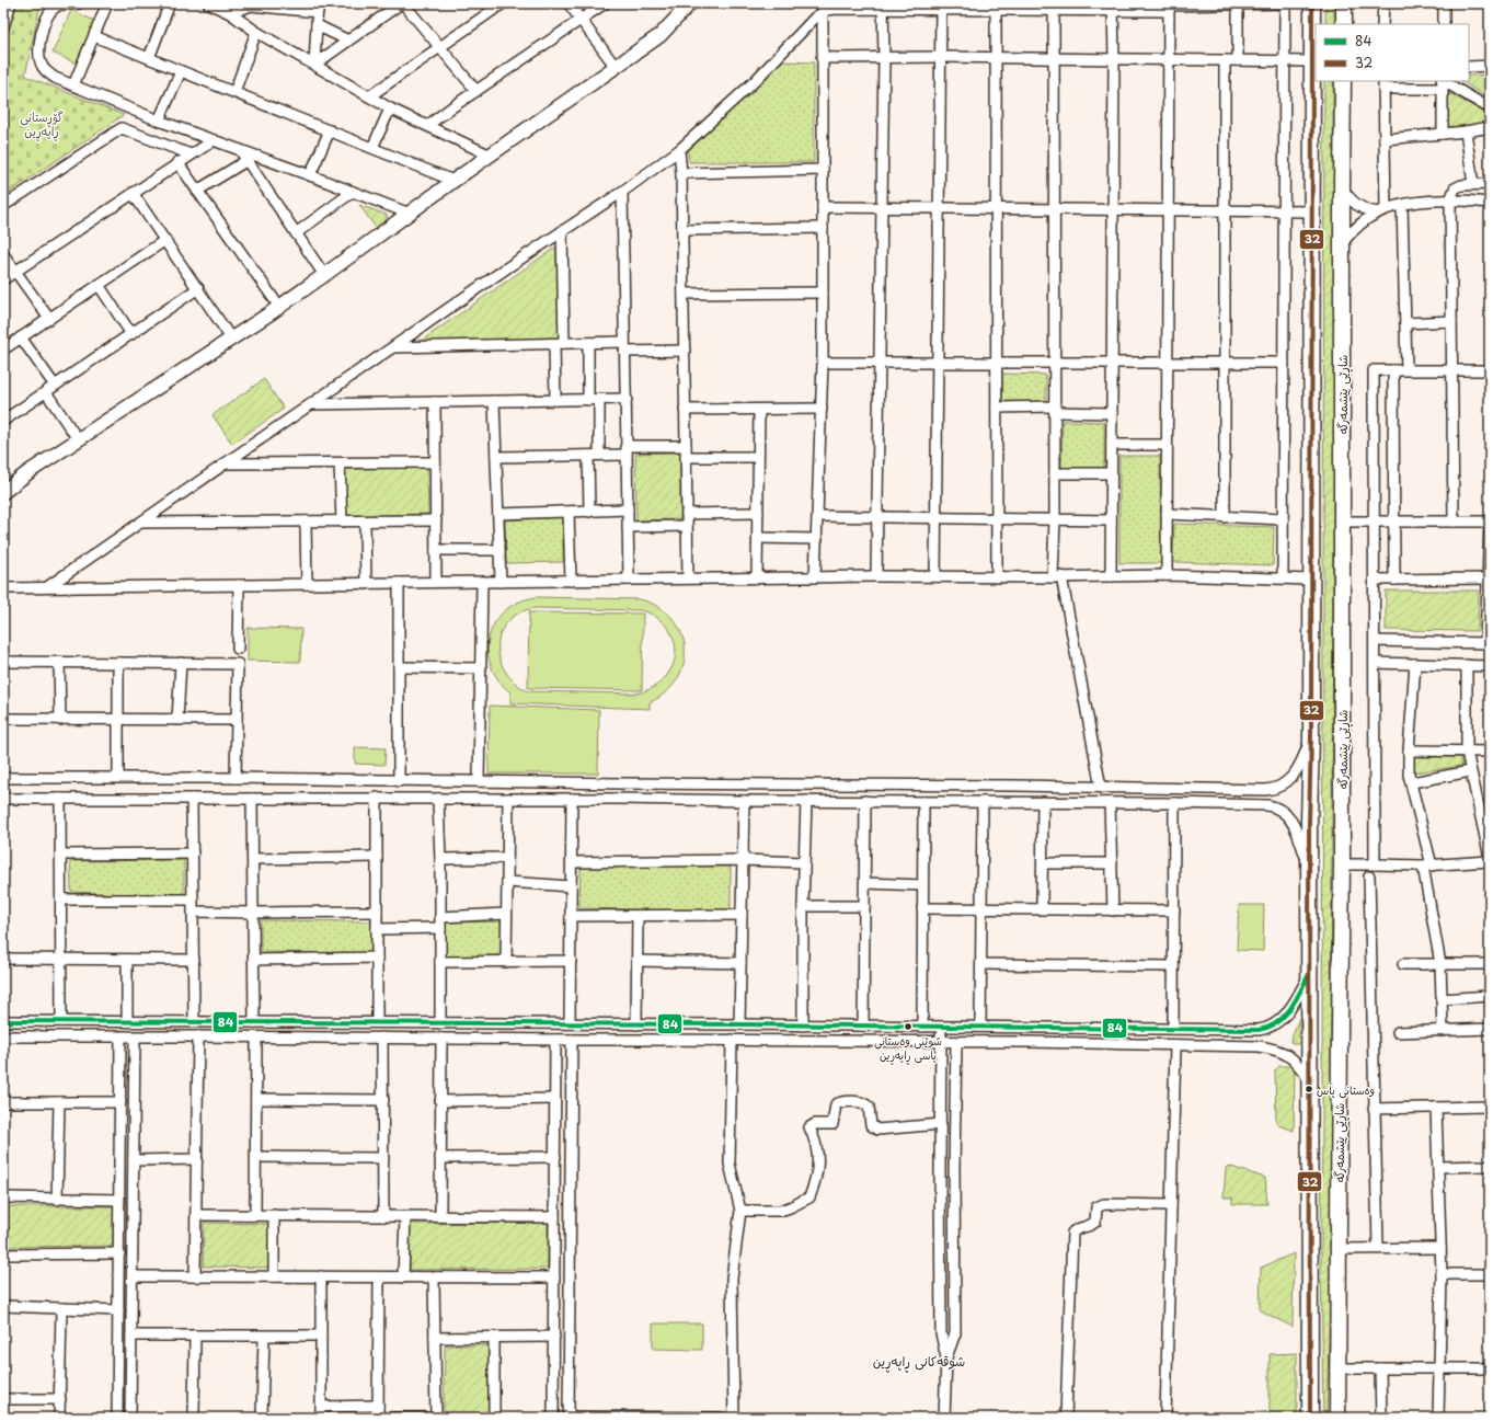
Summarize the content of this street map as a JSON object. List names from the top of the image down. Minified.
{"streets":{"highway":["شاڕێی پێشمەرگە"]},"districts":["شوقەکانی ڕاپەڕین"],"parks":["گۆڕستانی ڕاپەڕین"],"places":["شوێنی وەستانی پاسی ڕاپەڕین","وەستانی پاس"],"lines":["transit line 32","transit line 84"],"legend":["84","32"]}
